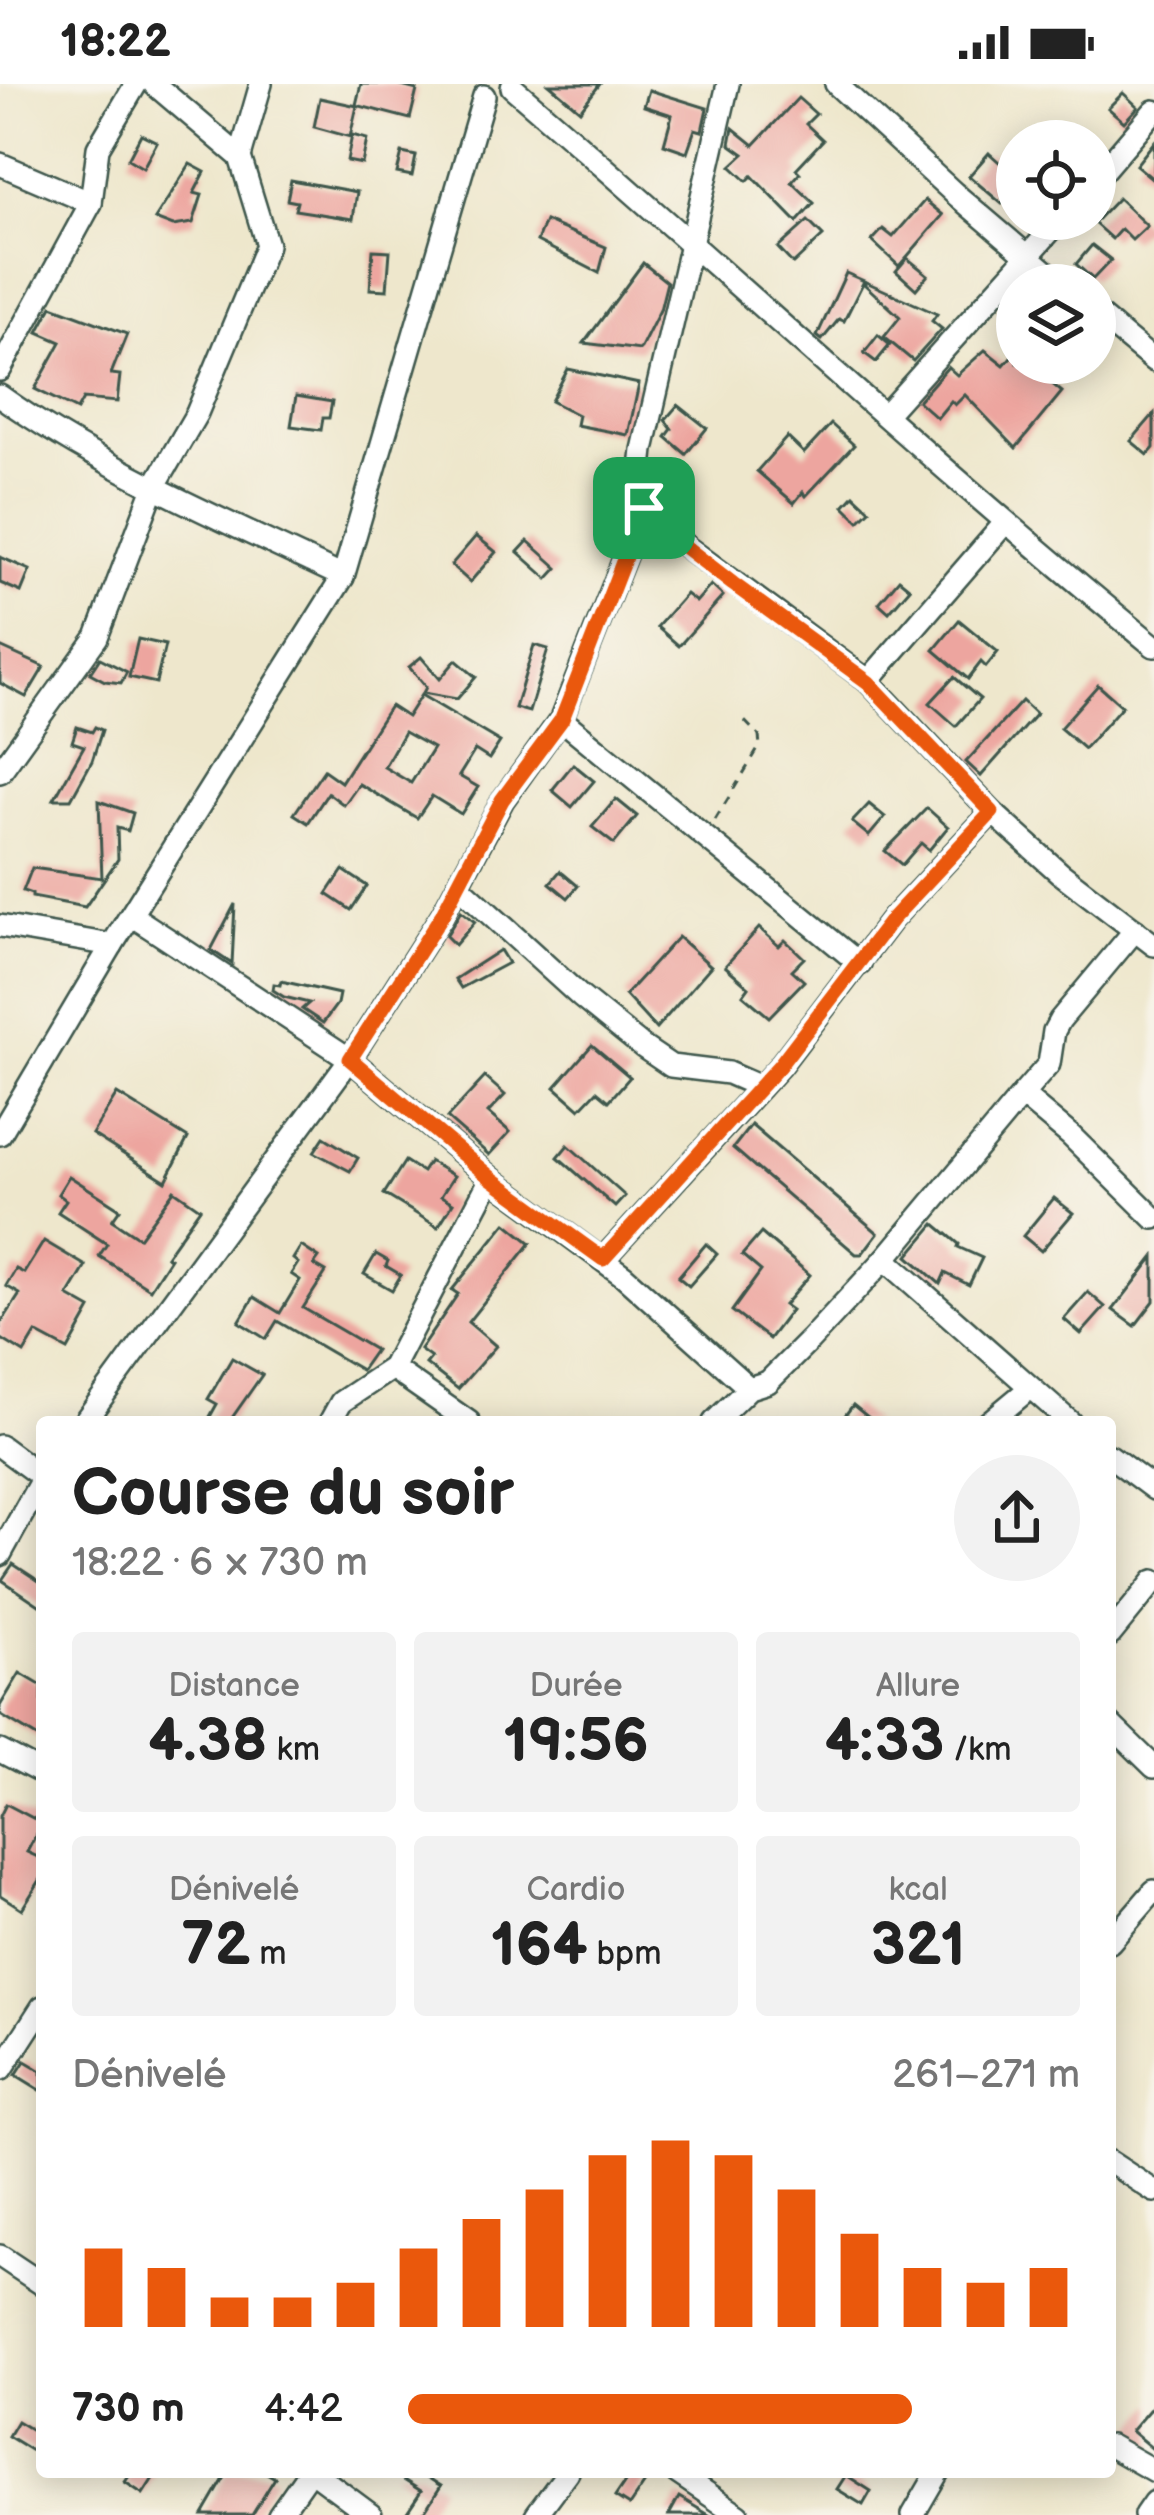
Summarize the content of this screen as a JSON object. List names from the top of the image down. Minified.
{"page":{"status":"18:22","heading":["Course du soir","18:22 · 6 × 730 m"],"stats":[["Distance","4.38 km"],["Durée","19:56"],["Allure","4:33 /km"],["Dénivelé","72 m"],["Cardio","164 bpm"],["kcal","321"]],"chart":["Dénivelé","261–271 m"],"list":[{"name":"730 m","note":"4:42"}]}}
